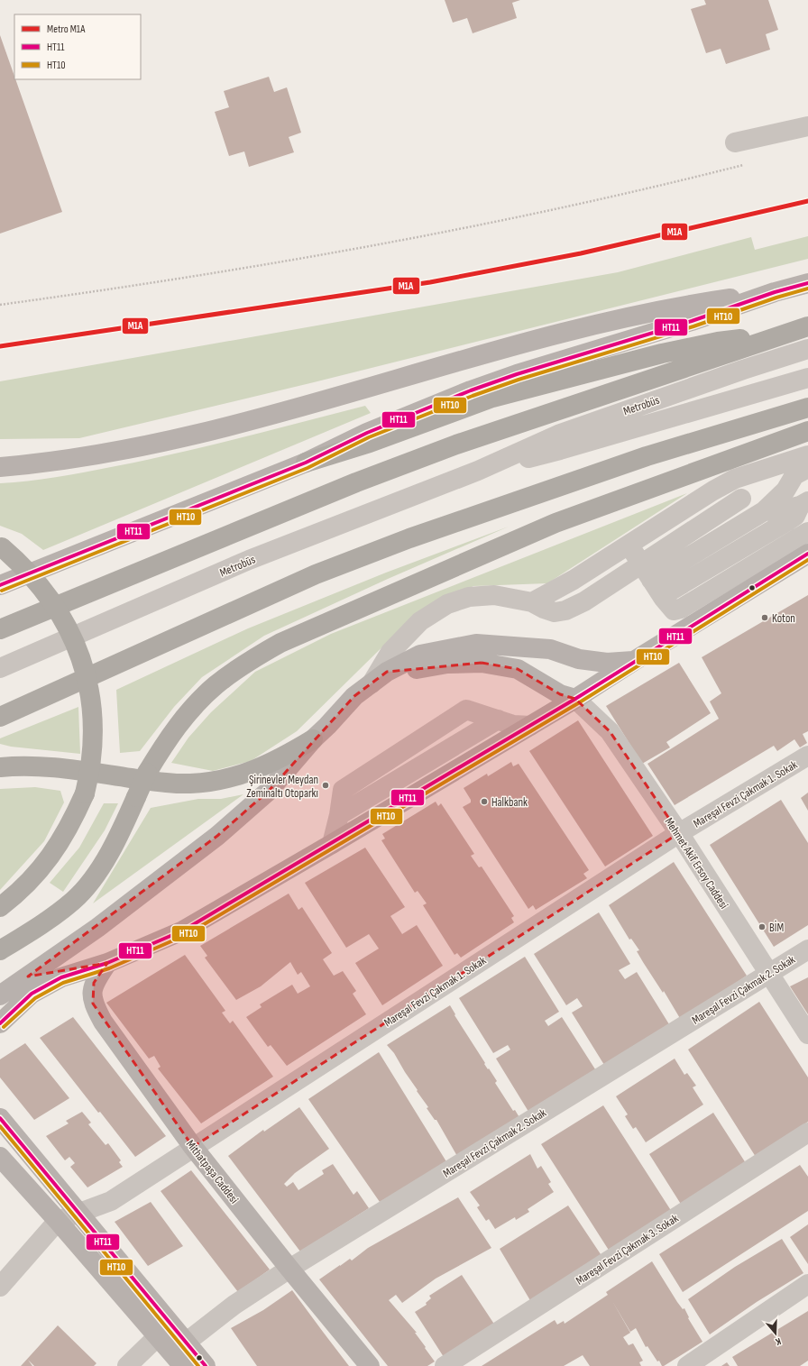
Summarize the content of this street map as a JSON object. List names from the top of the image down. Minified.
{"streets":{"main road":["Mithatpaşa Caddesi"],"street":["Metrobüs","Mareşal Fevzi Çakmak 1. Sokak","Mehmet Akif Ersoy Caddesi","Mareşal Fevzi Çakmak 2. Sokak","Mareşal Fevzi Çakmak 3. Sokak"]},"crossings":[["Mareşal Fevzi Çakmak 1. Sokak","Mehmet Akif Ersoy Caddesi"],["Mareşal Fevzi Çakmak 1. Sokak","Mithatpaşa Caddesi"],["Mehmet Akif Ersoy Caddesi","Mareşal Fevzi Çakmak 2. Sokak"],["Mareşal Fevzi Çakmak 2. Sokak","Mithatpaşa Caddesi"]],"places":["Koton","Şirinevler Meydan Zeminaltı Otoparkı","Halkbank","BİM"],"lines":["metro line M1A","transit line HT11","transit line HT10"],"legend":["Metro M1A","HT11","HT10"],"north":"bottom"}
